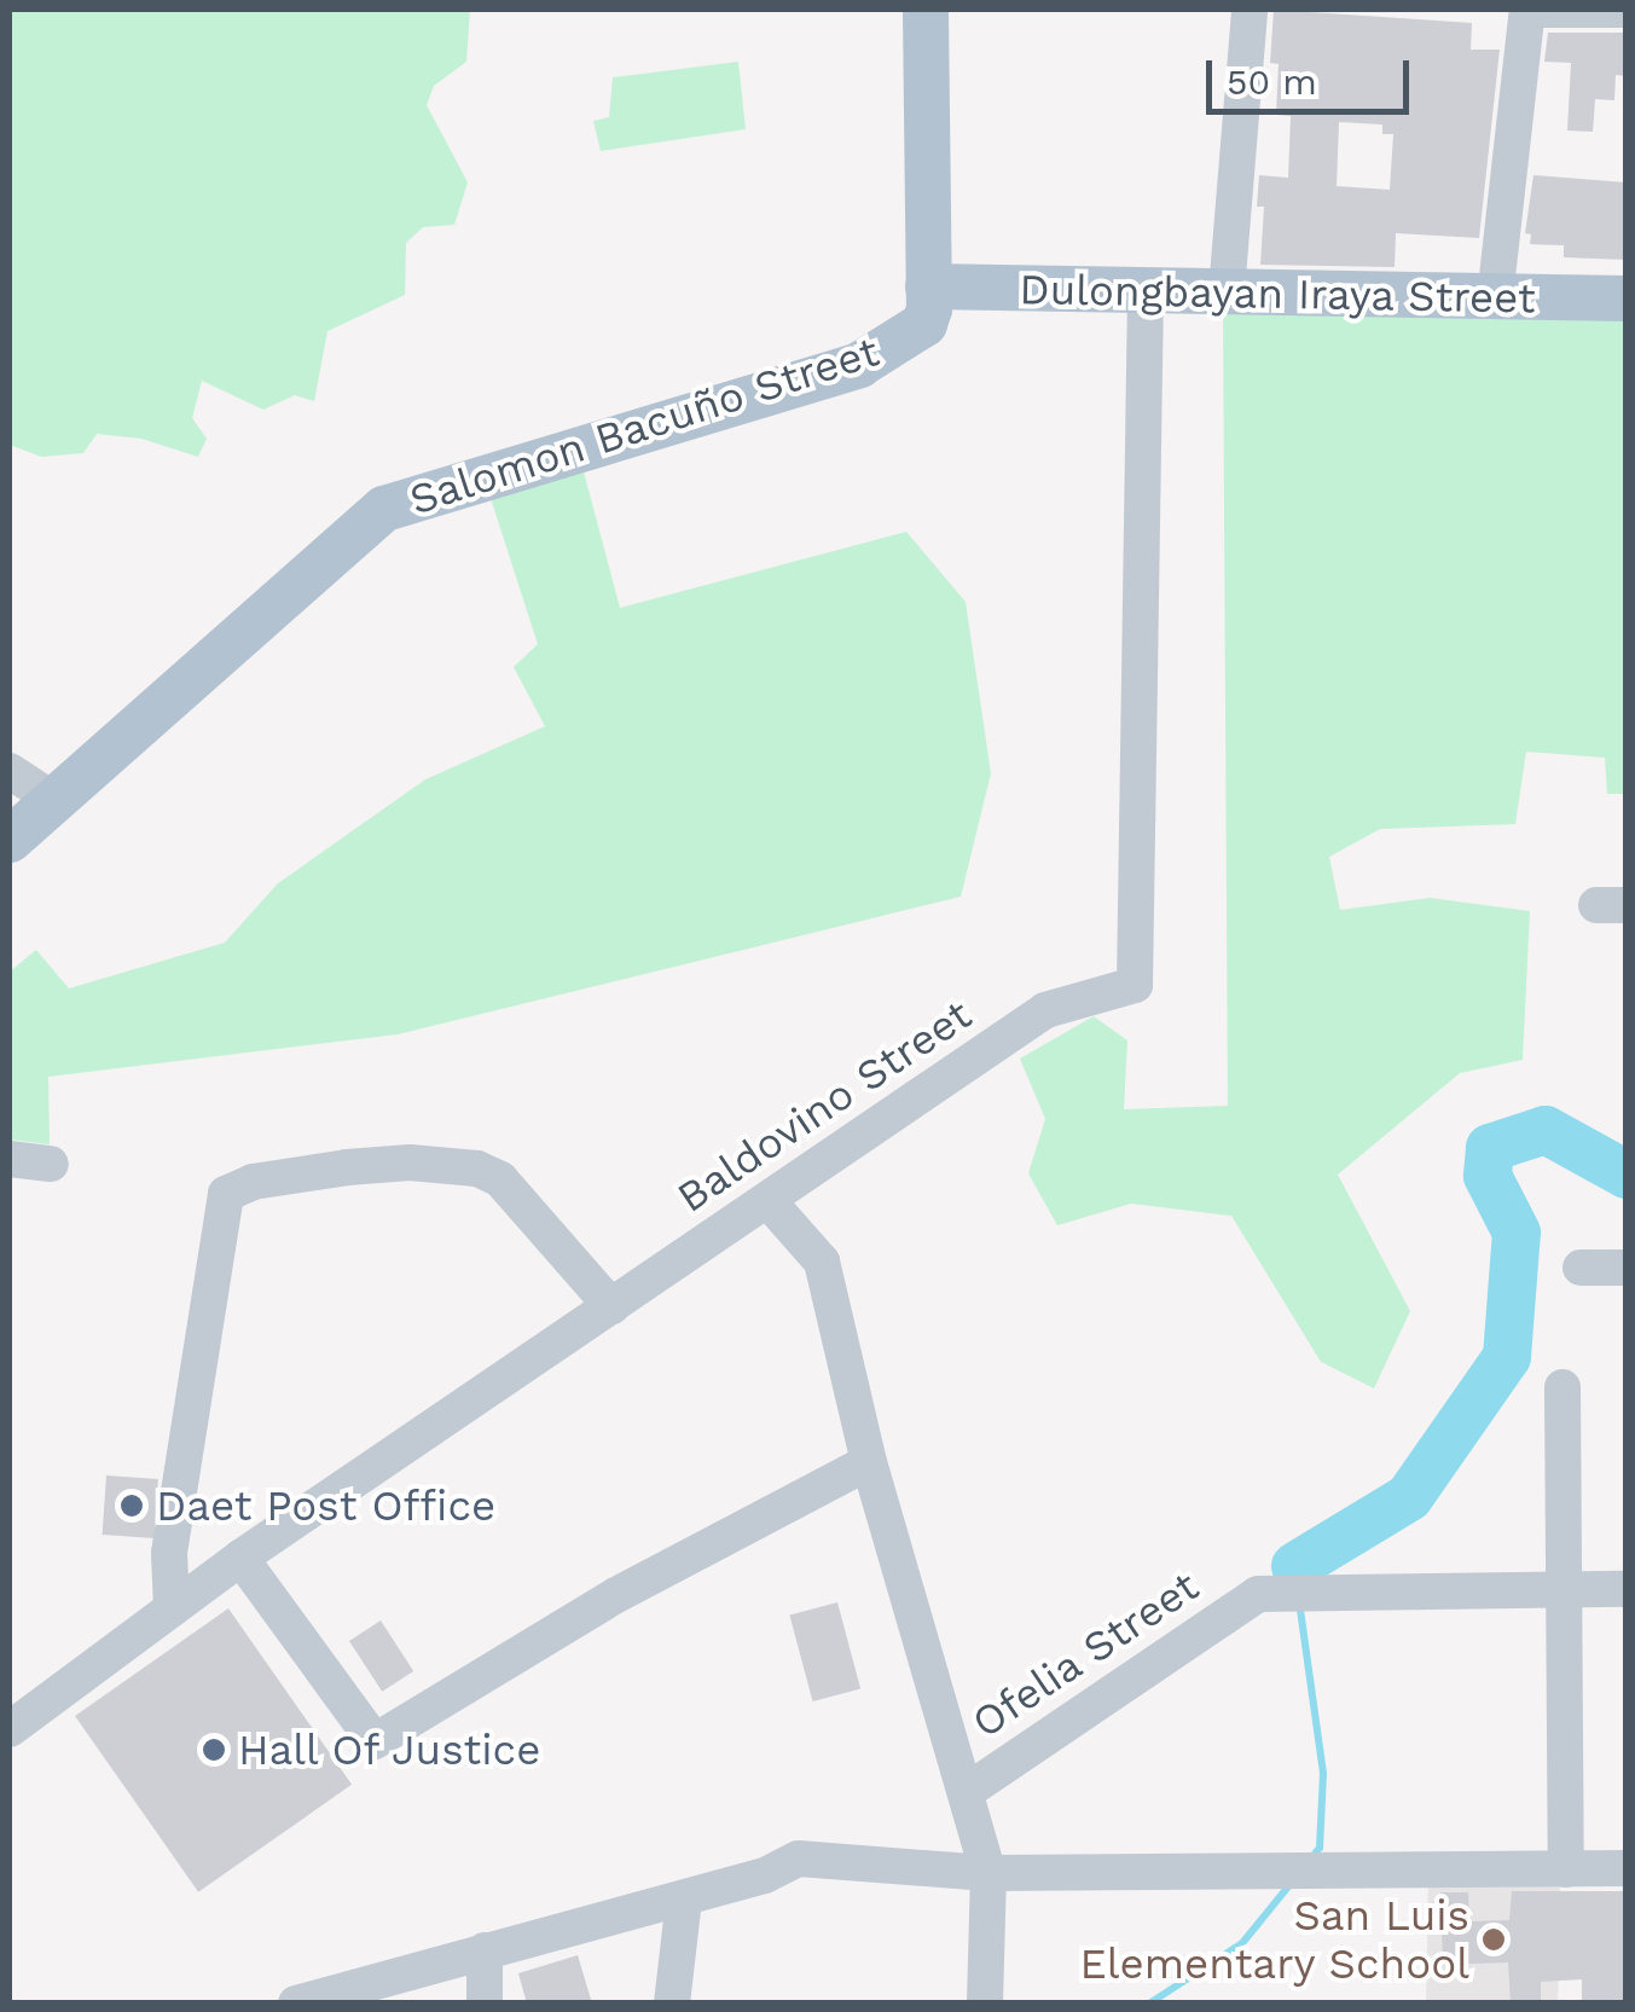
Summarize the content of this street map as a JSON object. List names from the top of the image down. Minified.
{"streets":{"main road":["Dulongbayan Iraya Street","Salomon Bacuño Street"],"street":["Baldovino Street","Ofelia Street"]},"crossings":[["Dulongbayan Iraya Street","Salomon Bacuño Street"],["Dulongbayan Iraya Street","Baldovino Street"]],"places":["Daet Post Office","Hall Of Justice","San Luis Elementary School"],"scale_bar":"50 m"}
